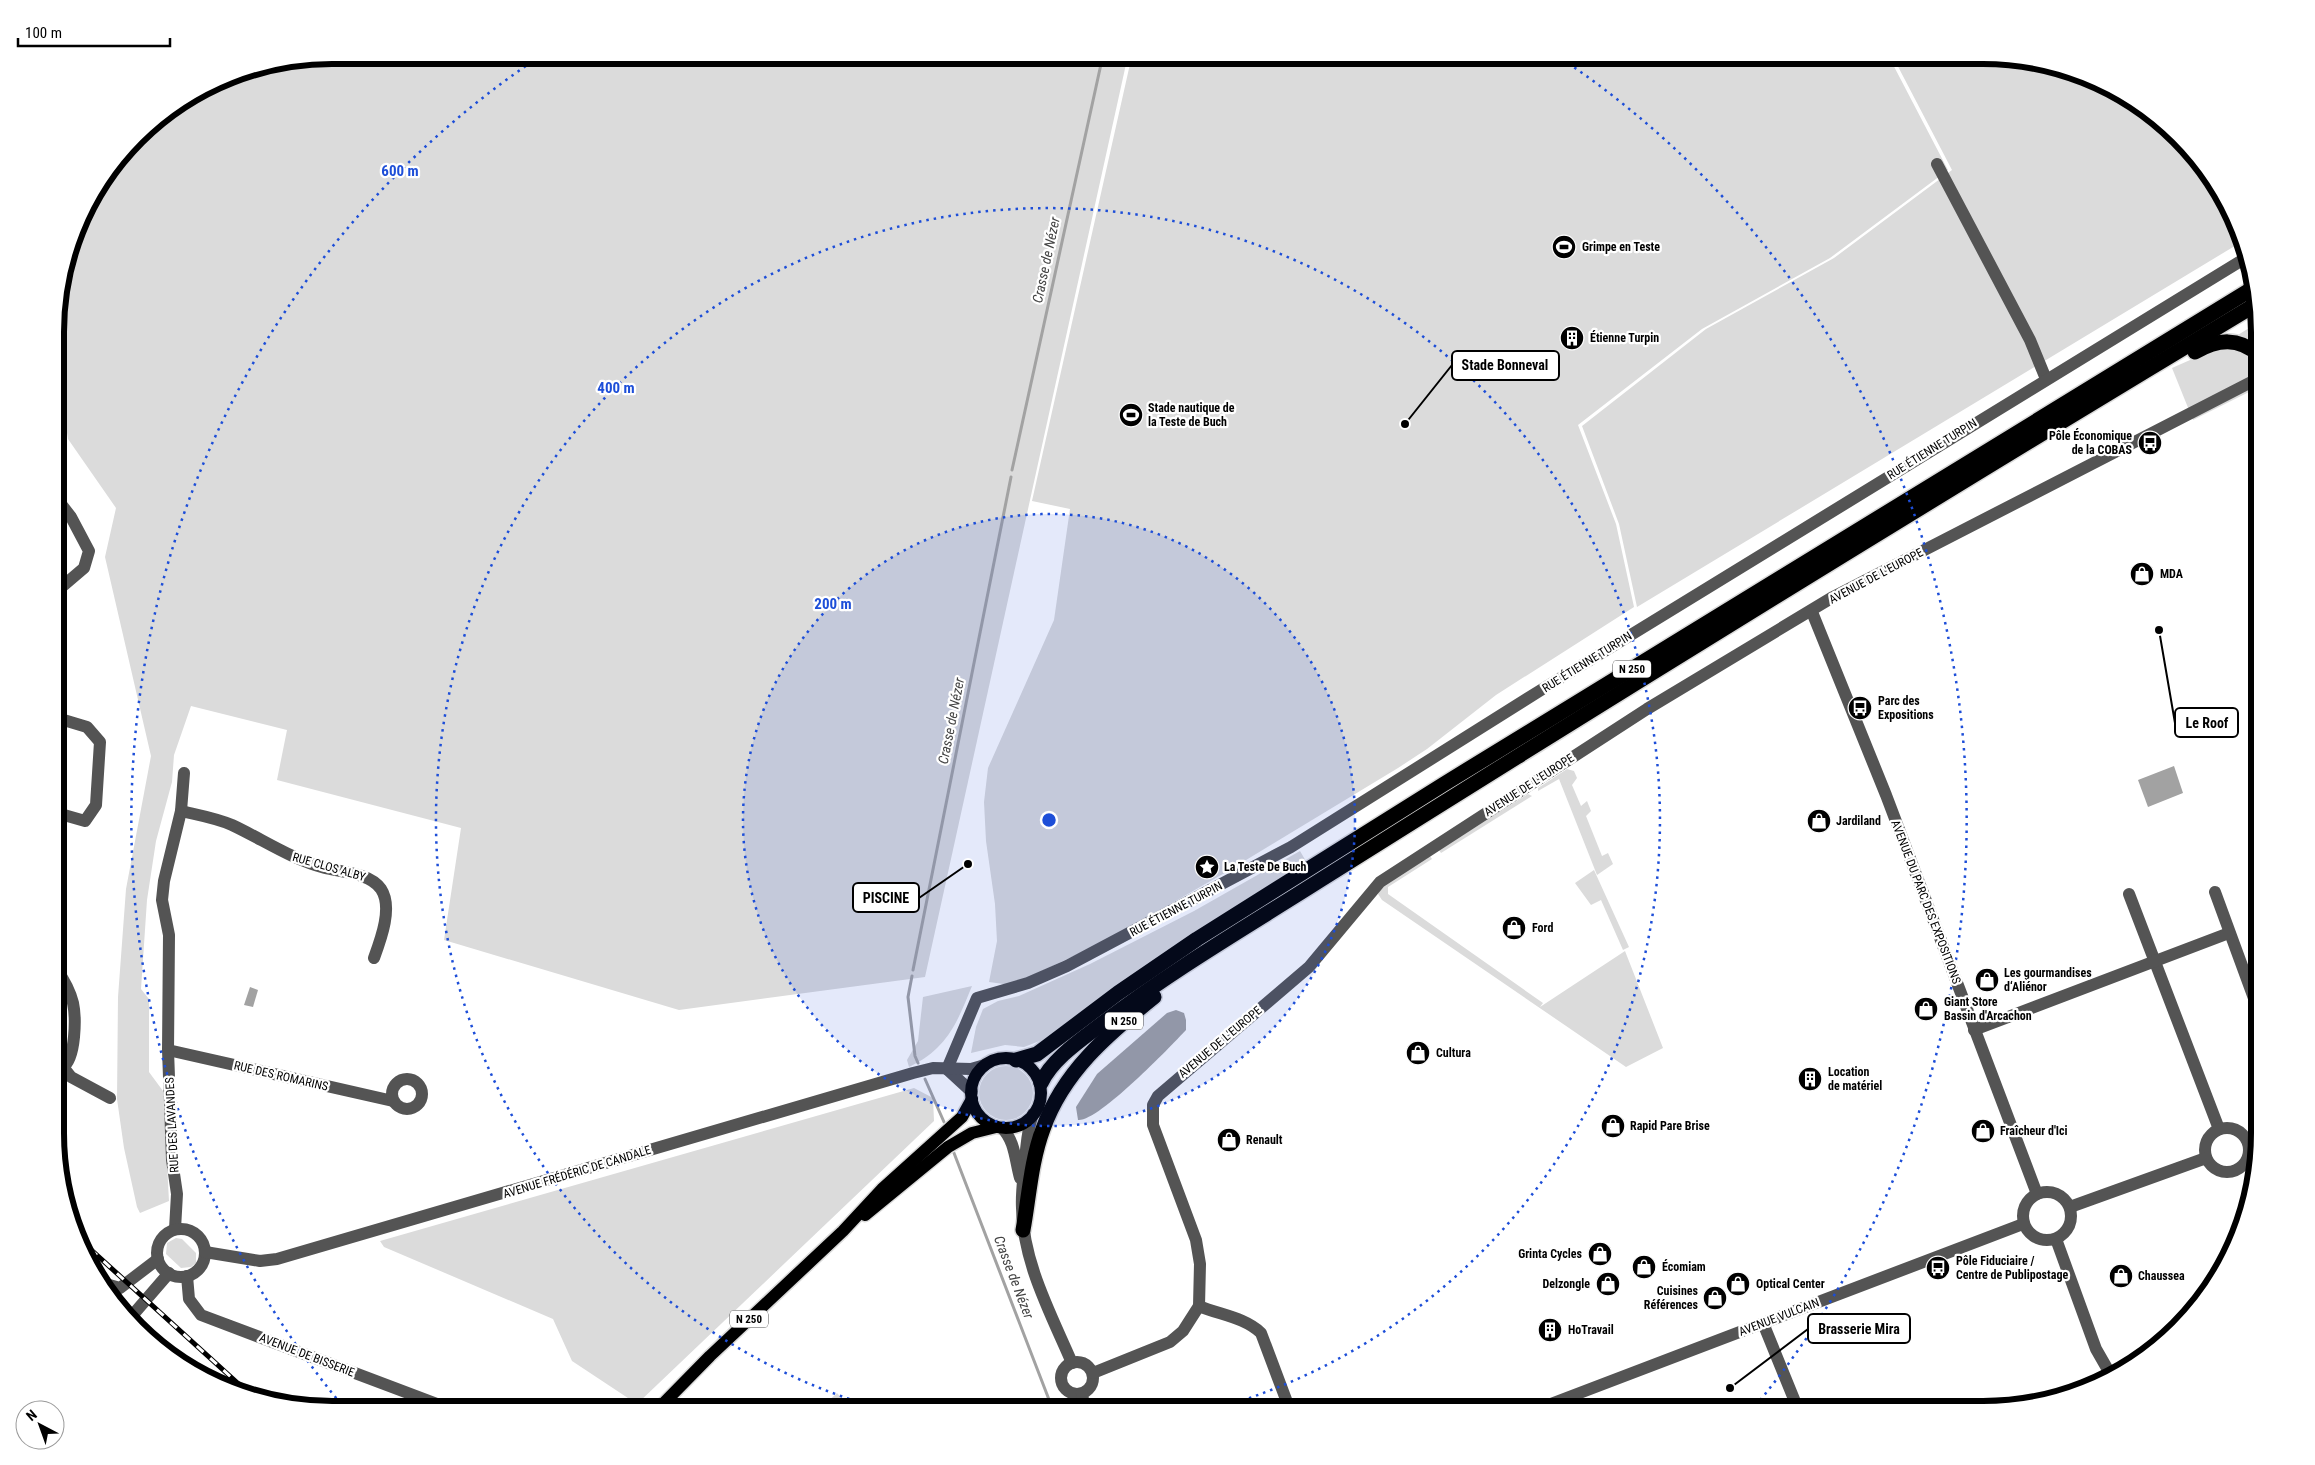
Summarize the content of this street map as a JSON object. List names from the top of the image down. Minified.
{"streets":{"highway":["N 250"],"street":["RUE ÉTIENNE TURPIN","AVENUE DE L'EUROPE","RUE CLOS ALBY","AVENUE DU PARC DES EXPOSITIONS","RUE DES ROMARINS","RUE DES LAVANDES","AVENUE FRÉDÉRIC DE CANDALE","AVENUE VULCAIN","AVENUE DE BISSERIE"]},"crossings":[["RUE ÉTIENNE TURPIN","AVENUE FRÉDÉRIC DE CANDALE"],["AVENUE DE L'EUROPE","AVENUE DU PARC DES EXPOSITIONS"],["N 250","AVENUE FRÉDÉRIC DE CANDALE"],["AVENUE DU PARC DES EXPOSITIONS","AVENUE VULCAIN"],["RUE DES ROMARINS","RUE DES LAVANDES"],["RUE DES LAVANDES","AVENUE FRÉDÉRIC DE CANDALE"],["RUE DES LAVANDES","AVENUE DE BISSERIE"],["AVENUE FRÉDÉRIC DE CANDALE","AVENUE DE BISSERIE"]],"water":["Crasse de Nézer"],"places":{"sports":["Grimpe en Teste","Stade nautique de la Teste de Buch"],"building":["Étienne Turpin","Location de matériel","HoTravail"],"other":["Stade Bonneval","Le Roof","PISCINE","Brasserie Mira"],"bus stop":["Pôle Économique de la COBAS","Parc des Expositions","Pôle Fiduciaire / Centre de Publipostage"],"shop":["MDA","Jardiland","Ford","Les gourmandises d‘Aliénor","Giant Store Bassin d'Arcachon","Cultura","Rapid Pare Brise","Fraîcheur d'Ici","Renault","Grinta Cycles","Écomiam","Chaussea","Delzongle","Optical Center","Cuisines Références"],"place":["La Teste De Buch"]},"scale_bar":"100 m","north":"top left","rings":["600 m","400 m","200 m"]}
